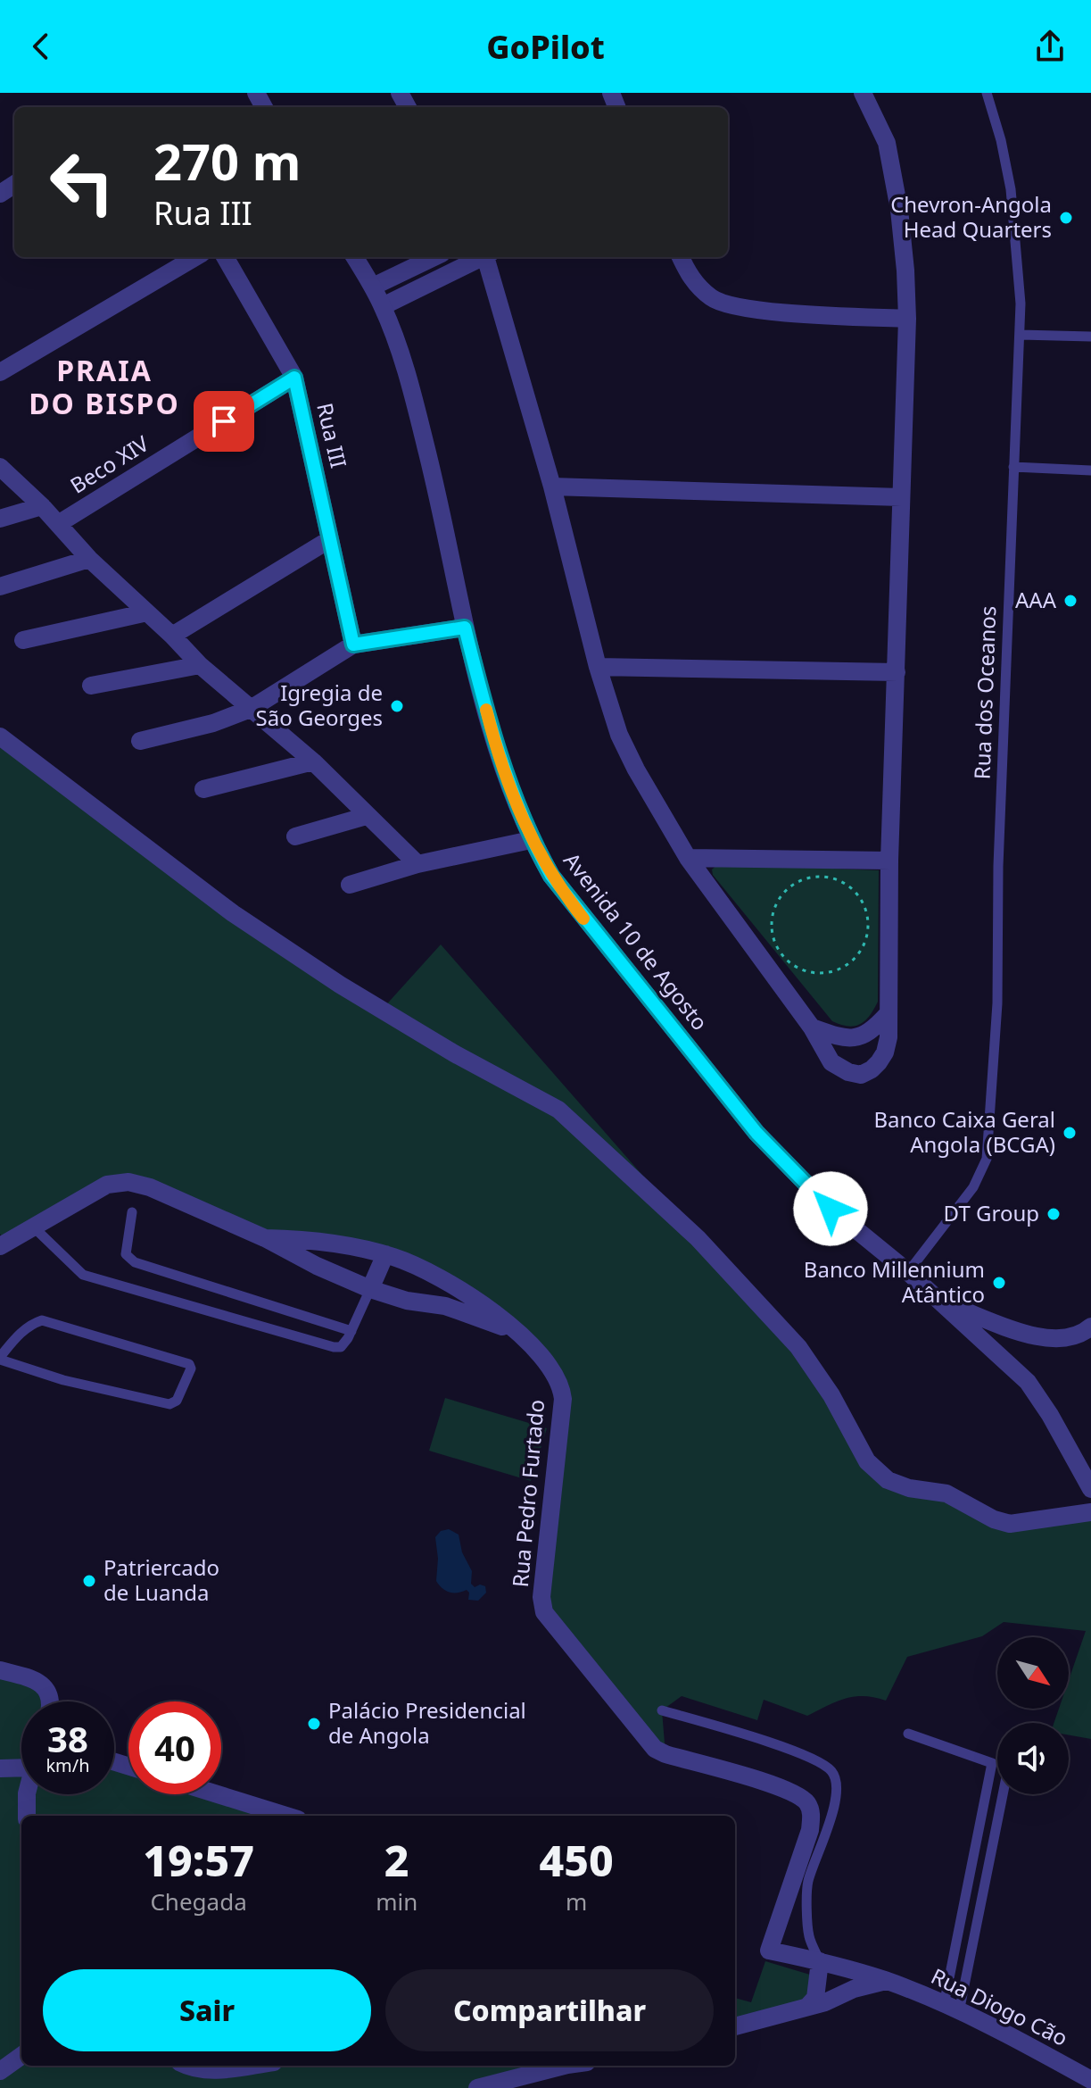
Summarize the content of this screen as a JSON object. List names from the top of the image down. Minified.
{"streets":{"street":["Rua III","Beco XIV","Avenida 10 de Agosto","Rua Pedro Furtado","Rua Diogo Cão"],"lane":["Rua dos Oceanos"]},"crossings":[["Rua III","Beco XIV"],["Rua dos Oceanos","Avenida 10 de Agosto"],["Rua Pedro Furtado","Rua Diogo Cão"]],"districts":["PRAIA DO BISPO"],"places":["Chevron-Angola Head Quarters","AAA","Igregia de São Georges","Banco Caixa Geral Angola (BCGA)","DT Group","Banco Millennium Atântico","Patriercado de Luanda","Palácio Presidencial de Angola"],"north":"bottom right","page":{"header":"GoPilot","turn":["270 m","Rua III"],"speed":"38 km/h","limit":"40","eta":["19:57","Chegada","2","min","450","m"],"buttons":["Sair","Compartilhar"]}}
